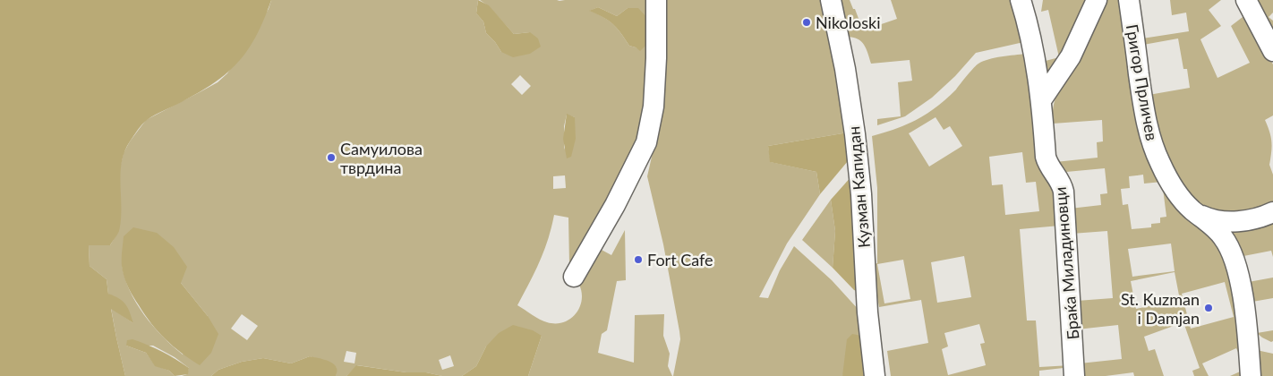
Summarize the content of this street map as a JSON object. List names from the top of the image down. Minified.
{"streets":{"street":["Григор Прличев","Кузман Капидан","Браќа Миладиновци"]},"places":["Nikoloski","Самуилова тврдина","Fort Cafe","St. Kuzman i Damjan"]}
